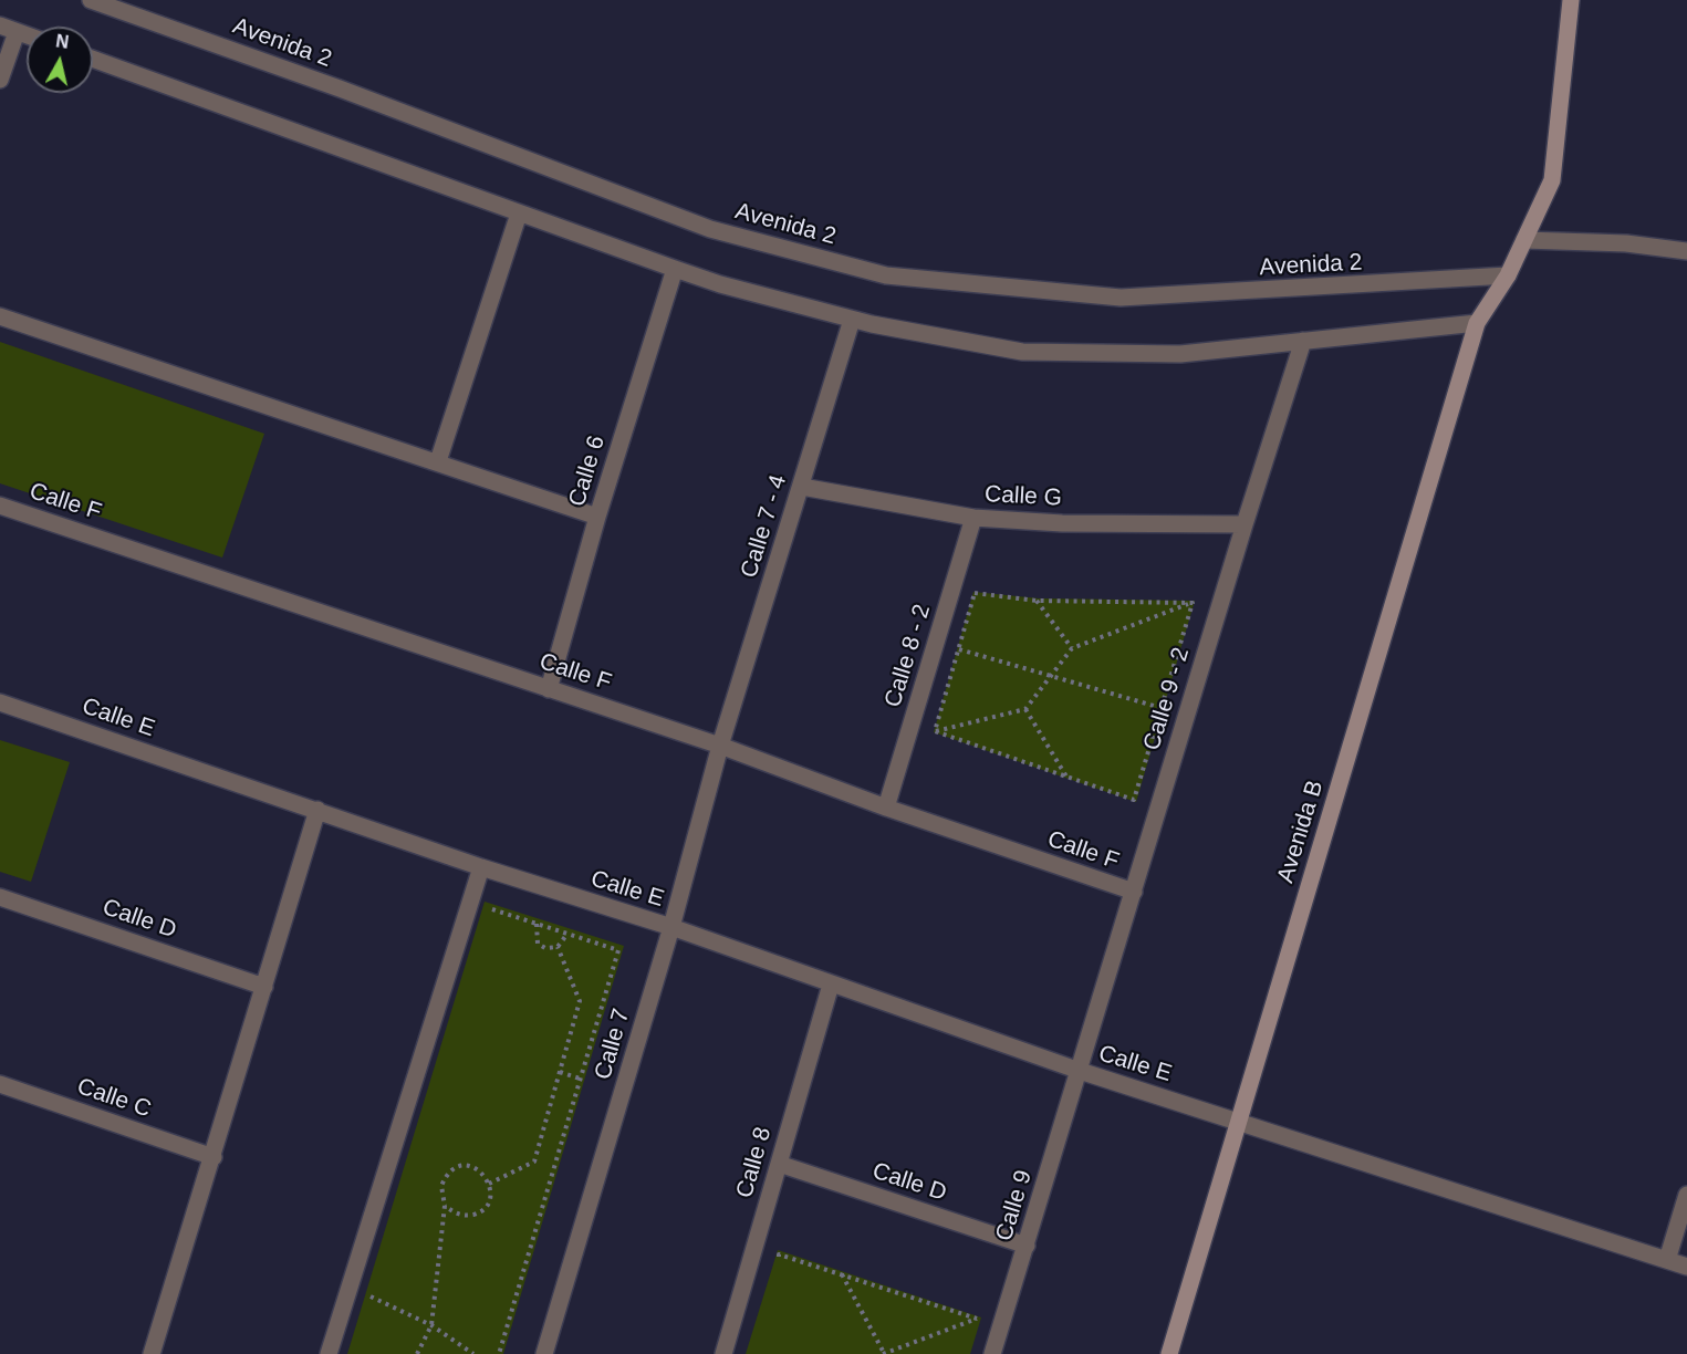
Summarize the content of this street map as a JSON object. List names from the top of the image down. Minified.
{"streets":{"main road":["Avenida B"],"street":["Avenida 2","Calle 6","Calle G","Calle F","Calle 7 - 4","Calle 8 - 2","Calle 9 - 2","Calle E","Calle D","Calle 7","Calle C","Calle 8","Calle 9"]},"crossings":[["Avenida 2","Avenida B"],["Calle 6","Calle F"],["Calle G","Calle 7 - 4"],["Calle G","Calle 8 - 2"],["Calle G","Calle 9 - 2"],["Calle F","Calle 7 - 4"],["Calle F","Calle 8 - 2"],["Calle F","Calle 9 - 2"],["Calle F","Calle 7"],["Calle 7 - 4","Calle 7"],["Calle 9 - 2","Calle E"],["Calle 9 - 2","Calle 9"],["Calle E","Avenida B"],["Calle E","Calle 7"],["Calle E","Calle 8"],["Calle E","Calle 9"],["Calle D","Calle 8"],["Calle D","Calle 9"]],"north":"top"}
